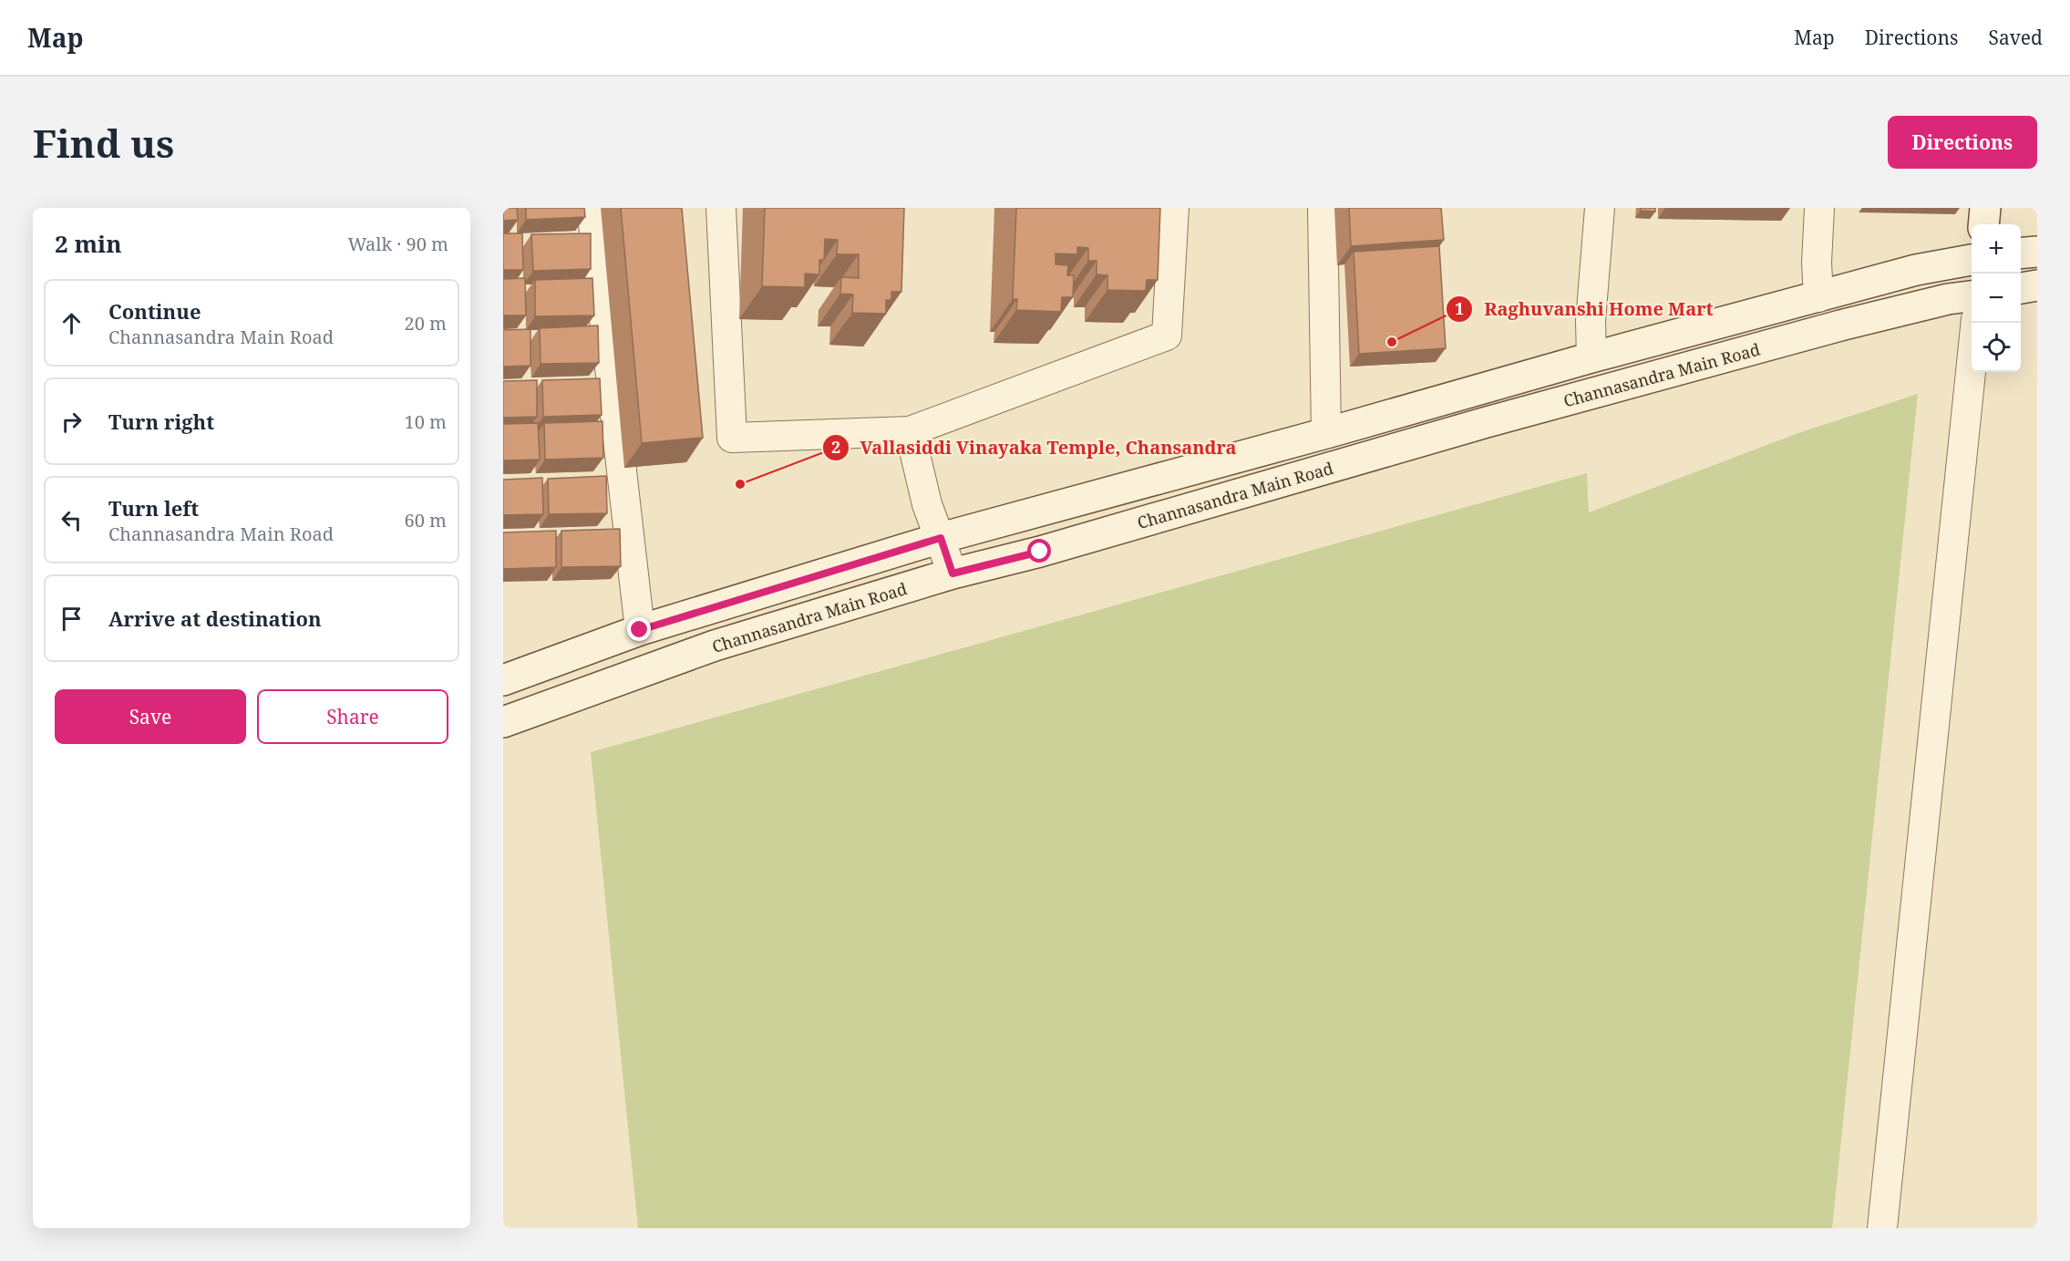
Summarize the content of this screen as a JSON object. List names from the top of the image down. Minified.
{"streets":{"main road":["Channasandra Main Road"]},"places":["Raghuvanshi Home Mart","Vallasiddi Vinayaka Temple, Chansandra"],"page":{"header":"Map","nav":["Map","Directions","Saved"],"buttons":["Directions",["Save","Share"]],"title":"Find us","heading":["2 min","Walk · 90 m"],"map_buttons":["+","−"],"list":[["Continue","Channasandra Main Road","20 m"],["Turn right","10 m"],["Turn left","Channasandra Main Road","60 m"],"Arrive at destination"]}}
